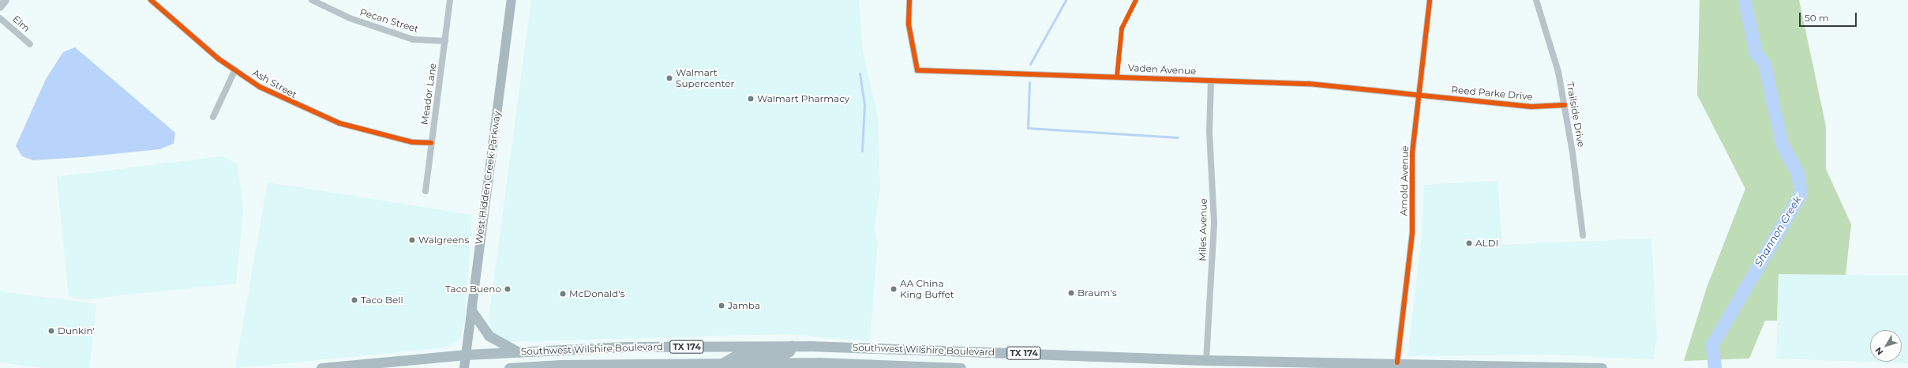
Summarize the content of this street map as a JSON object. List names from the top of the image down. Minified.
{"streets":{"main road":["West Hidden Creek Parkway","TX 174","Southwest Wilshire Boulevard"],"street":["Pecan Street","Elm","Vaden Avenue","Ash Street","Reed Parke Drive","Meador Lane","Trailside Drive","Arnold Avenue","Miles Avenue"]},"crossings":[["Pecan Street","Meador Lane"],["Vaden Avenue","Reed Parke Drive"],["Vaden Avenue","Arnold Avenue"],["Vaden Avenue","Miles Avenue"],["Ash Street","Meador Lane"],["Reed Parke Drive","Trailside Drive"],["Reed Parke Drive","Arnold Avenue"],["West Hidden Creek Parkway","Southwest Wilshire Boulevard"],["Arnold Avenue","Southwest Wilshire Boulevard"],["Miles Avenue","Southwest Wilshire Boulevard"]],"water":["Shannon Creek"],"places":["Walmart Supercenter","Walmart Pharmacy","Walgreens","ALDI","Taco Bueno","AA China King Buffet","Braum's","McDonald's","Taco Bell","Jamba","Dunkin'"],"scale_bar":"50 m","north":"bottom left"}
